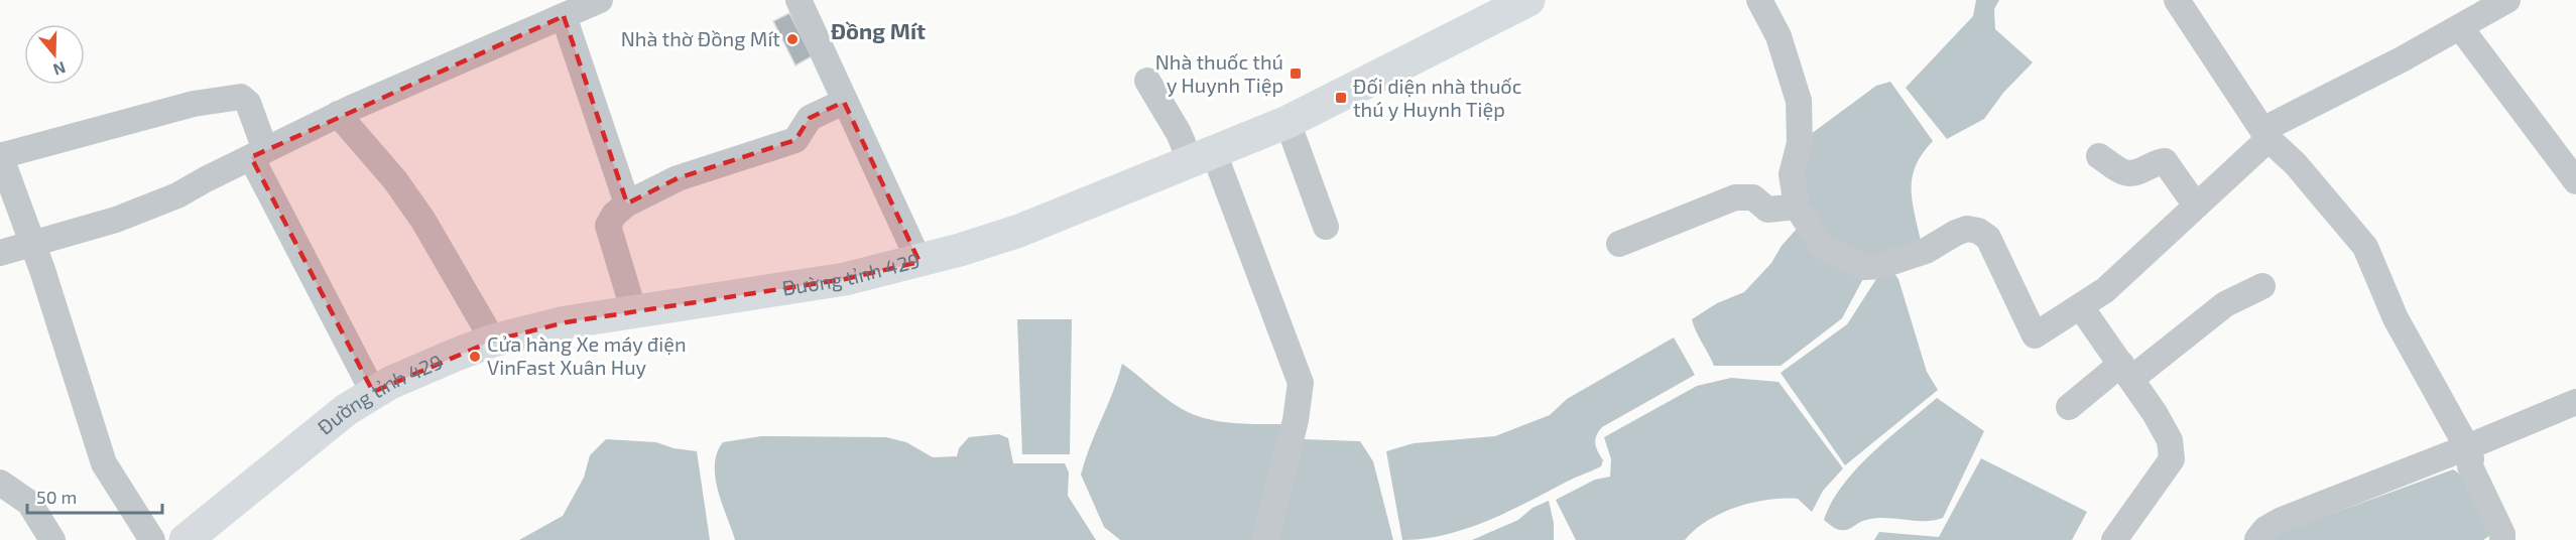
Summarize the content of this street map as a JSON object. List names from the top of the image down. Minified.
{"streets":{"main road":["Đường tỉnh 429"]},"districts":["Đồng Mít"],"places":{"other":["Nhà thờ Đồng Mít","Cửa hàng Xe máy điện VinFast Xuân Huy"],"transit":["Nhà thuốc thú y Huynh Tiệp","Đối diện nhà thuốc thú y Huynh Tiệp"]},"scale_bar":"50 m","north":"bottom"}
